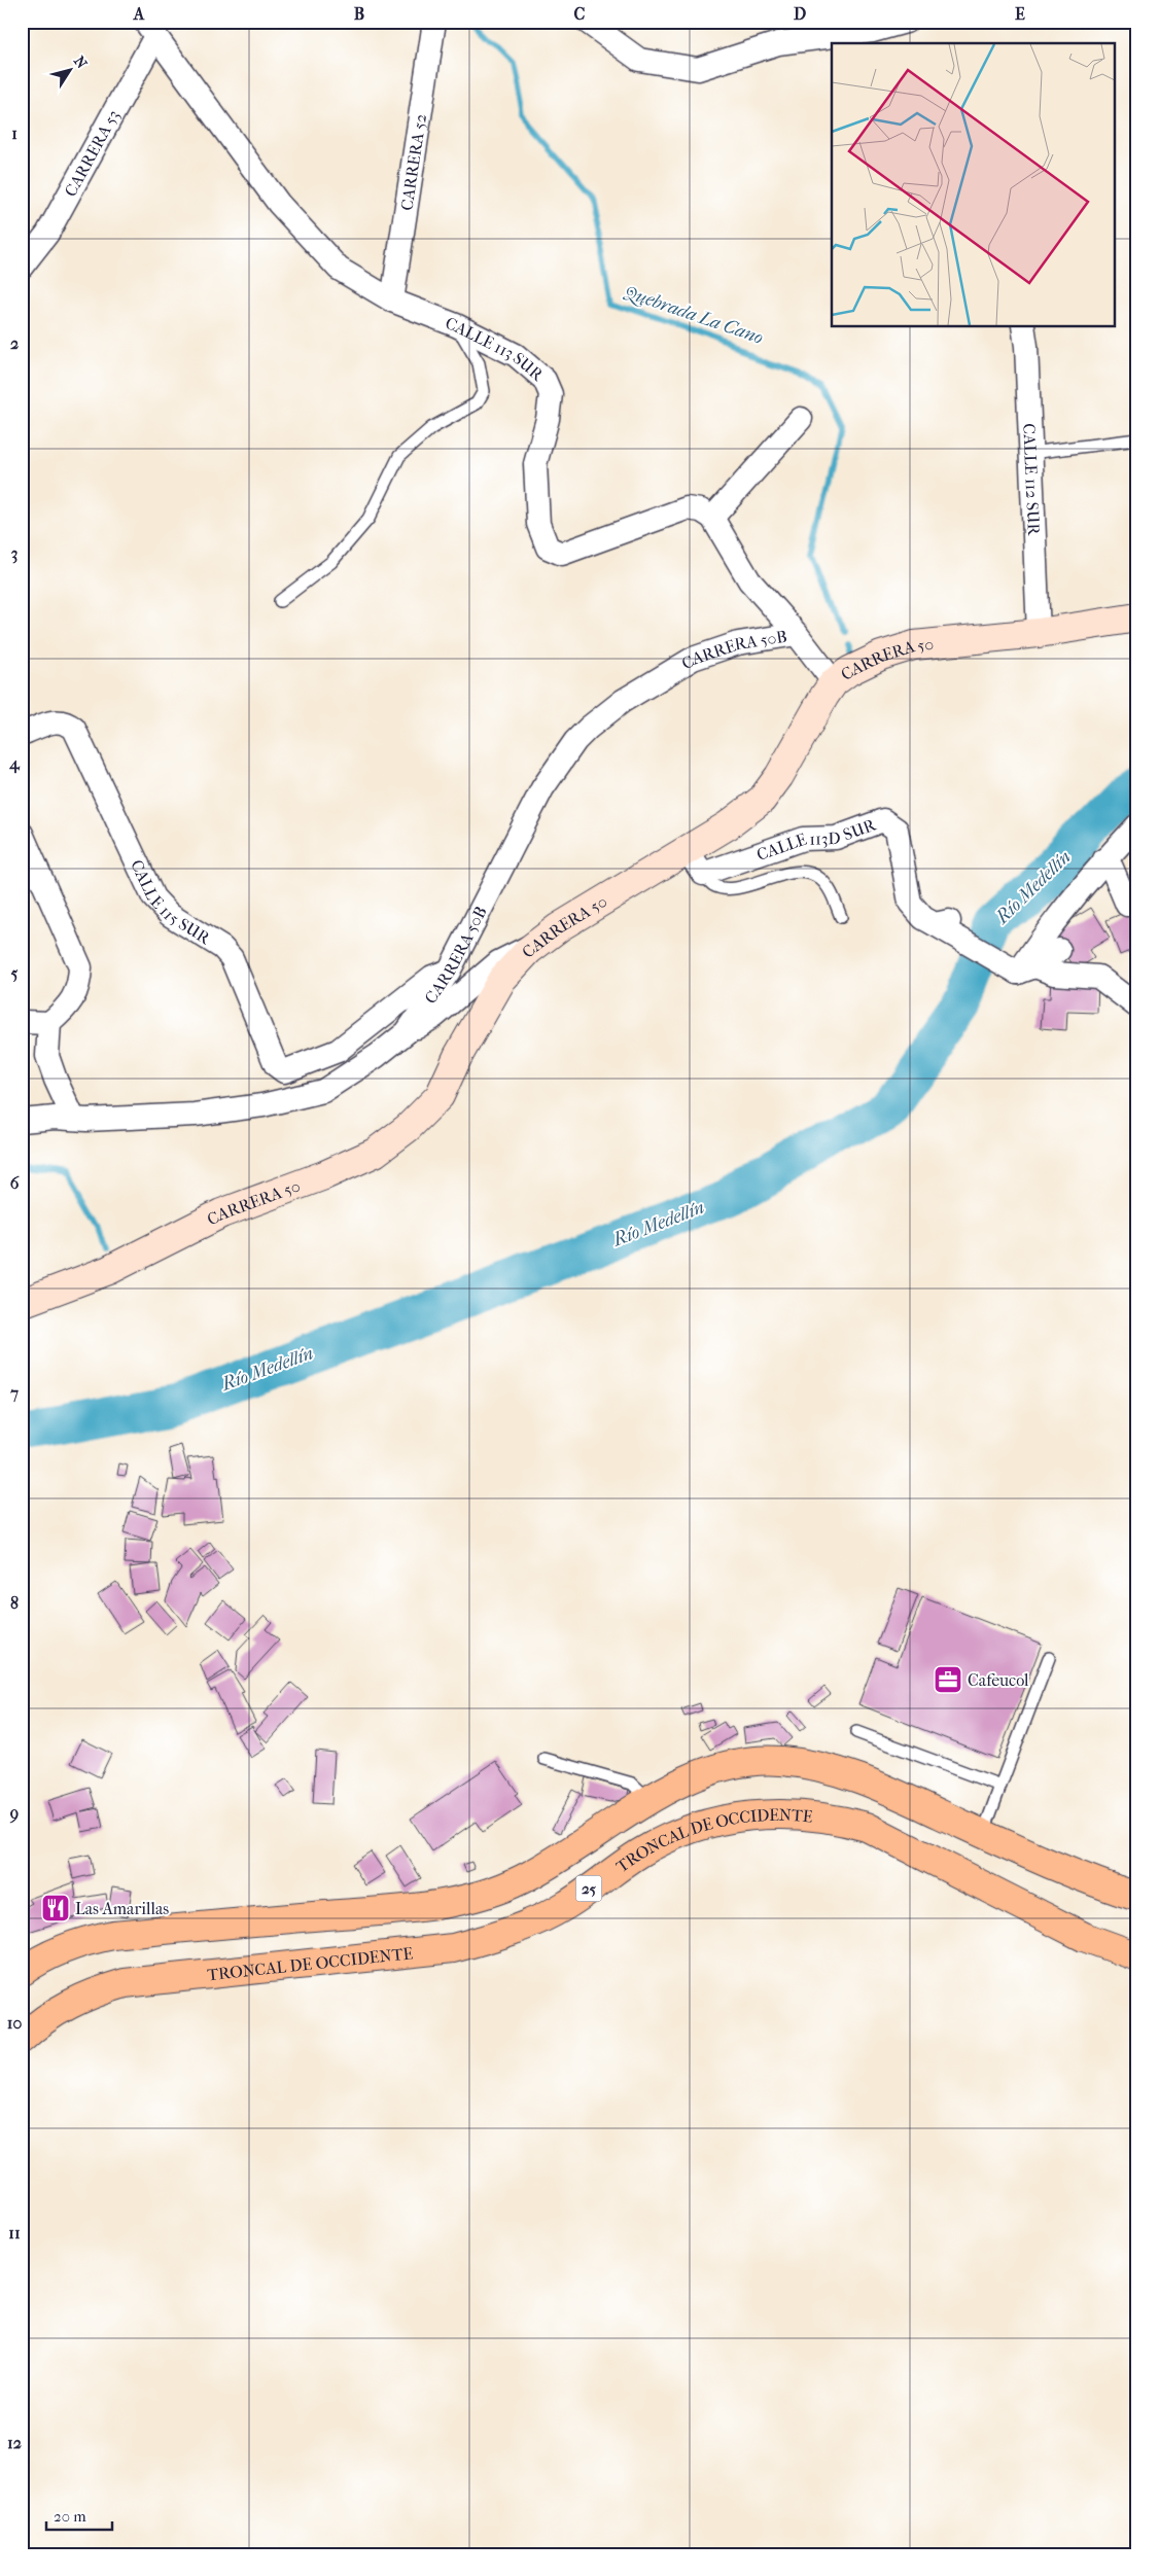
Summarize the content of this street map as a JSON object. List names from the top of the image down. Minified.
{"streets":{"highway":["TRONCAL DE OCCIDENTE","25"],"main road":["CARRERA 50"],"street":["CARRERA 53","CARRERA 52","CALLE 113 SUR","CALLE 112 SUR","CARRERA 50B","CALLE 113D SUR","CALLE 115 SUR"]},"crossings":[["CARRERA 53","CALLE 113 SUR"],["CARRERA 52","CALLE 113 SUR"],["CALLE 112 SUR","CARRERA 50"],["CARRERA 50B","CALLE 115 SUR"]],"water":["Quebrada La Cano","Río Medellín"],"places":{"office":["Cafeucol"],"restaurant":["Las Amarillas"]},"scale_bar":"20 m","north":"top right","grid":{"columns":["A","B","C","D","E"],"rows":["1","2","3","4","5","6","7","8","9","10","11","12"]}}
